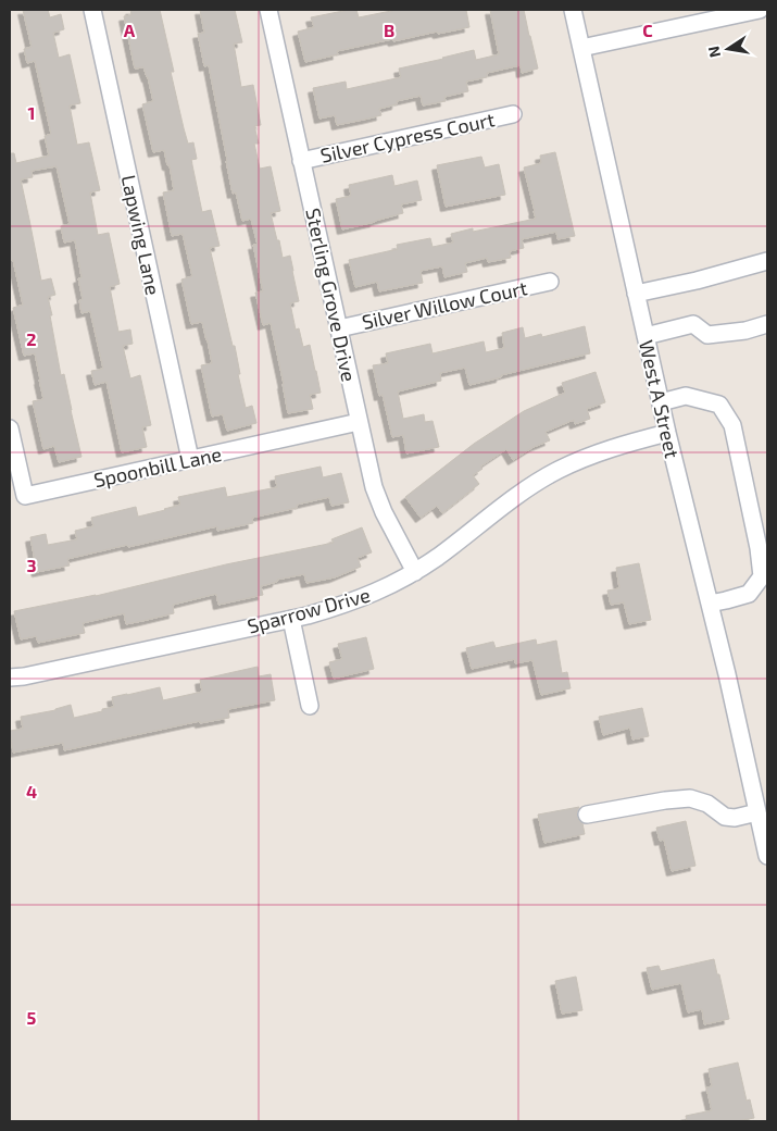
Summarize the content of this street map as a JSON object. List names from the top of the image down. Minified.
{"streets":{"street":["Silver Cypress Court","Lapwing Lane","Sterling Grove Drive","Silver Willow Court","West A Street","Spoonbill Lane","Sparrow Drive"]},"crossings":[["Silver Cypress Court","Sterling Grove Drive"],["Lapwing Lane","Spoonbill Lane"],["Sterling Grove Drive","Silver Willow Court"],["Sterling Grove Drive","Spoonbill Lane"],["Sterling Grove Drive","Sparrow Drive"],["West A Street","Sparrow Drive"]],"north":"left","grid":{"columns":["A","B","C"],"rows":["1","2","3","4","5"]}}
